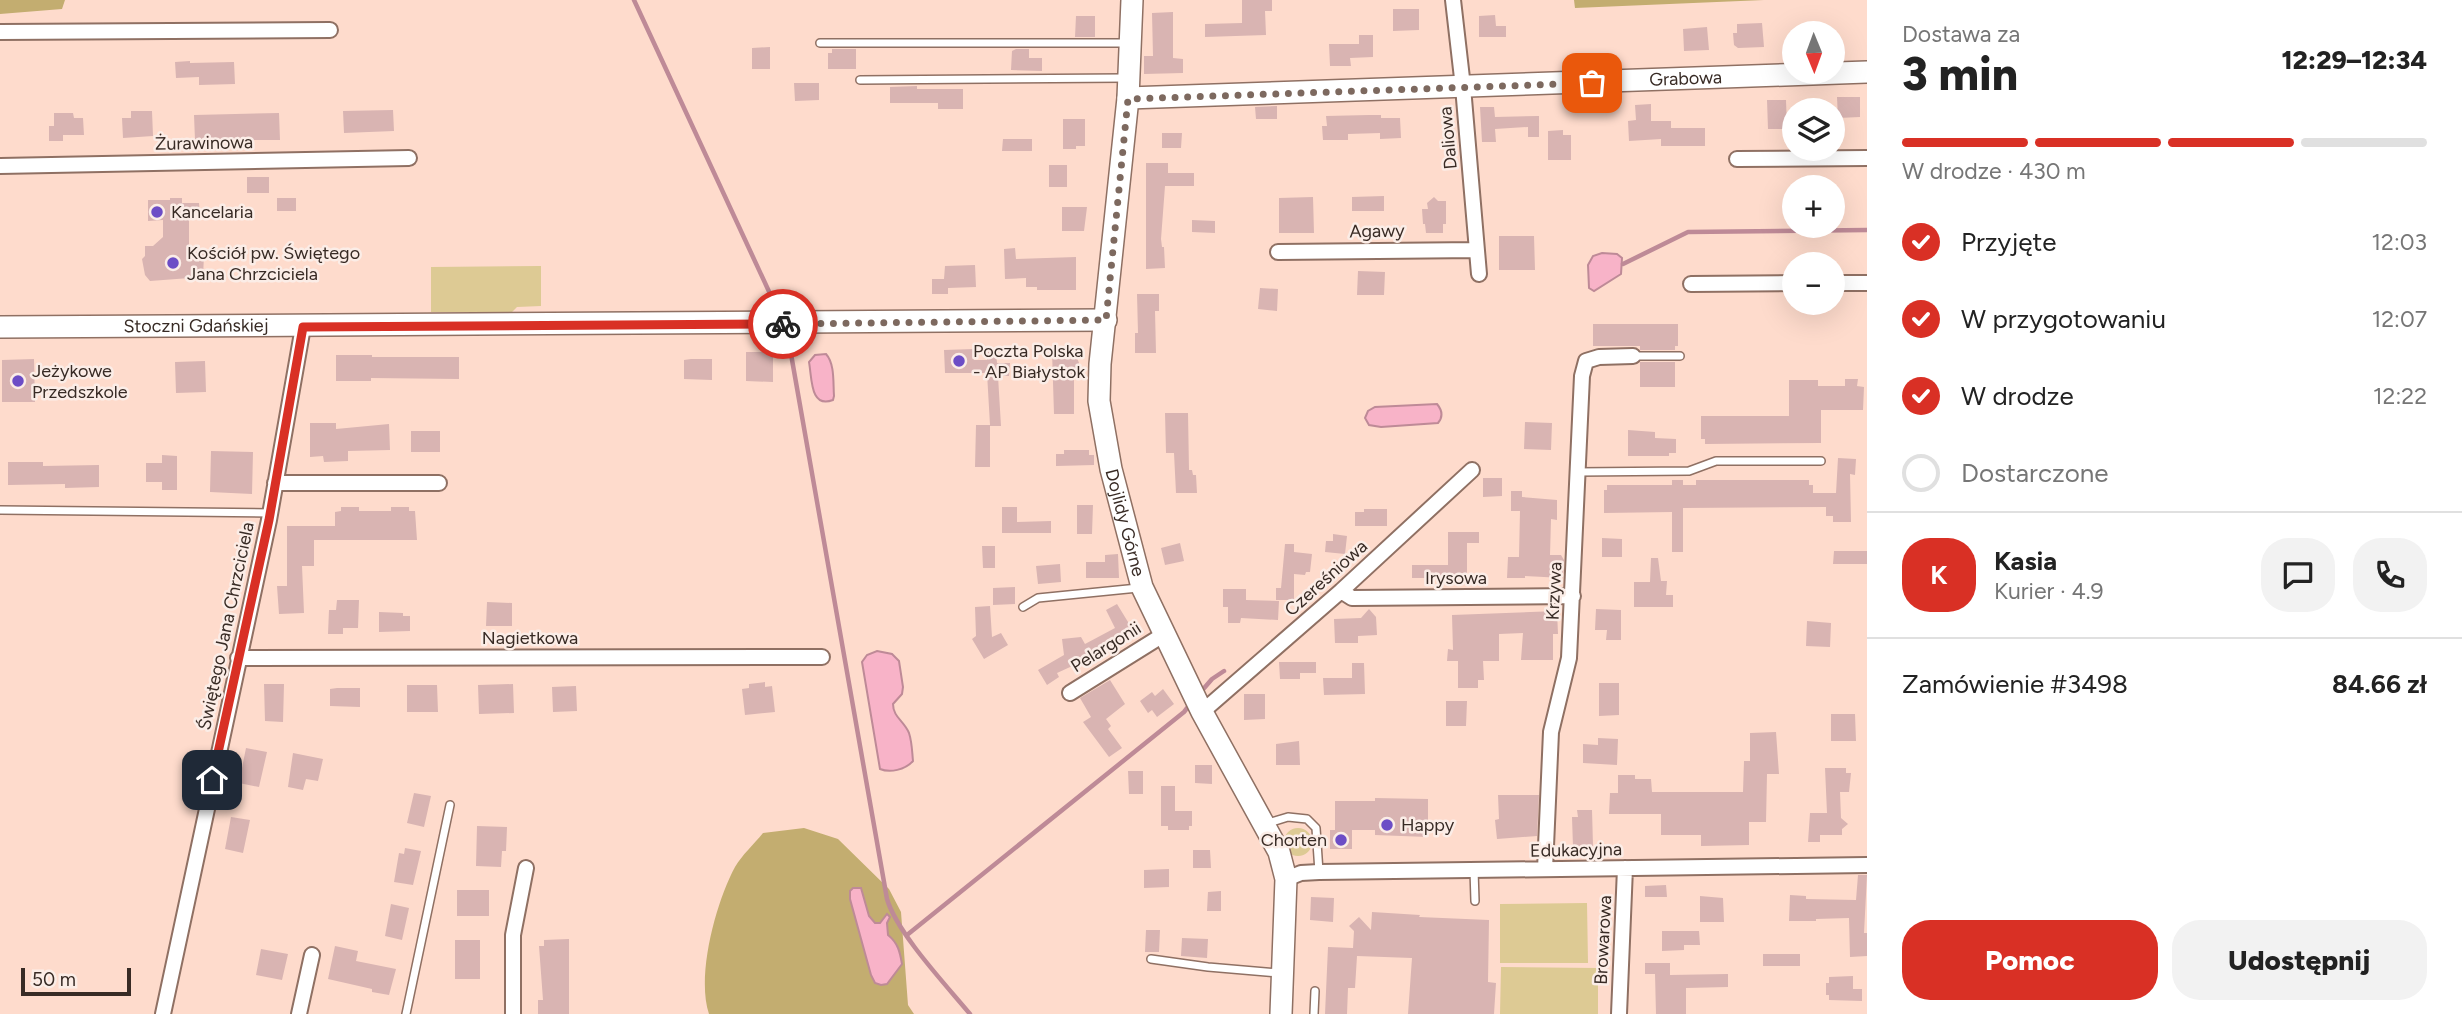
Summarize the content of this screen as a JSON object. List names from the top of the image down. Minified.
{"streets":{"street":["Grabowa","Daliowa","Żurawinowa","Agawy","Stoczni Gdańskiej","Dojlidy Górne","Czereśniowa","Irysowa","Krzywa","Świętego Jana Chrzciciela","Nagietkowa","Pelargonii","Edukacyjna","Browarowa"]},"crossings":[["Grabowa","Daliowa"],["Grabowa","Dojlidy Górne"],["Daliowa","Agawy"],["Stoczni Gdańskiej","Dojlidy Górne"],["Stoczni Gdańskiej","Świętego Jana Chrzciciela"],["Dojlidy Górne","Czereśniowa"],["Dojlidy Górne","Pelargonii"],["Dojlidy Górne","Edukacyjna"],["Czereśniowa","Irysowa"],["Irysowa","Krzywa"],["Krzywa","Edukacyjna"],["Świętego Jana Chrzciciela","Nagietkowa"],["Edukacyjna","Browarowa"]],"places":["Kancelaria","Kościół pw. Świętego Jana Chrzciciela","Poczta Polska - AP Białystok","Jeżykowe Przedszkole","Happy","Chorten"],"scale_bar":"50 m","north":"bottom","page":{"heading":["3 min","Dostawa za","12:29–12:34"],"panel":["Kasia","Kurier · 4.9","Zamówienie #3498","84.66 zł"],"map_buttons":["+","−"],"bar":"W drodze · 430 m","list":[["Przyjęte","12:03"],["W przygotowaniu","12:07"],["W drodze","12:22"],"Dostarczone"],"round":"K","buttons":["Pomoc","Udostępnij"],"scale":"50 m"}}
